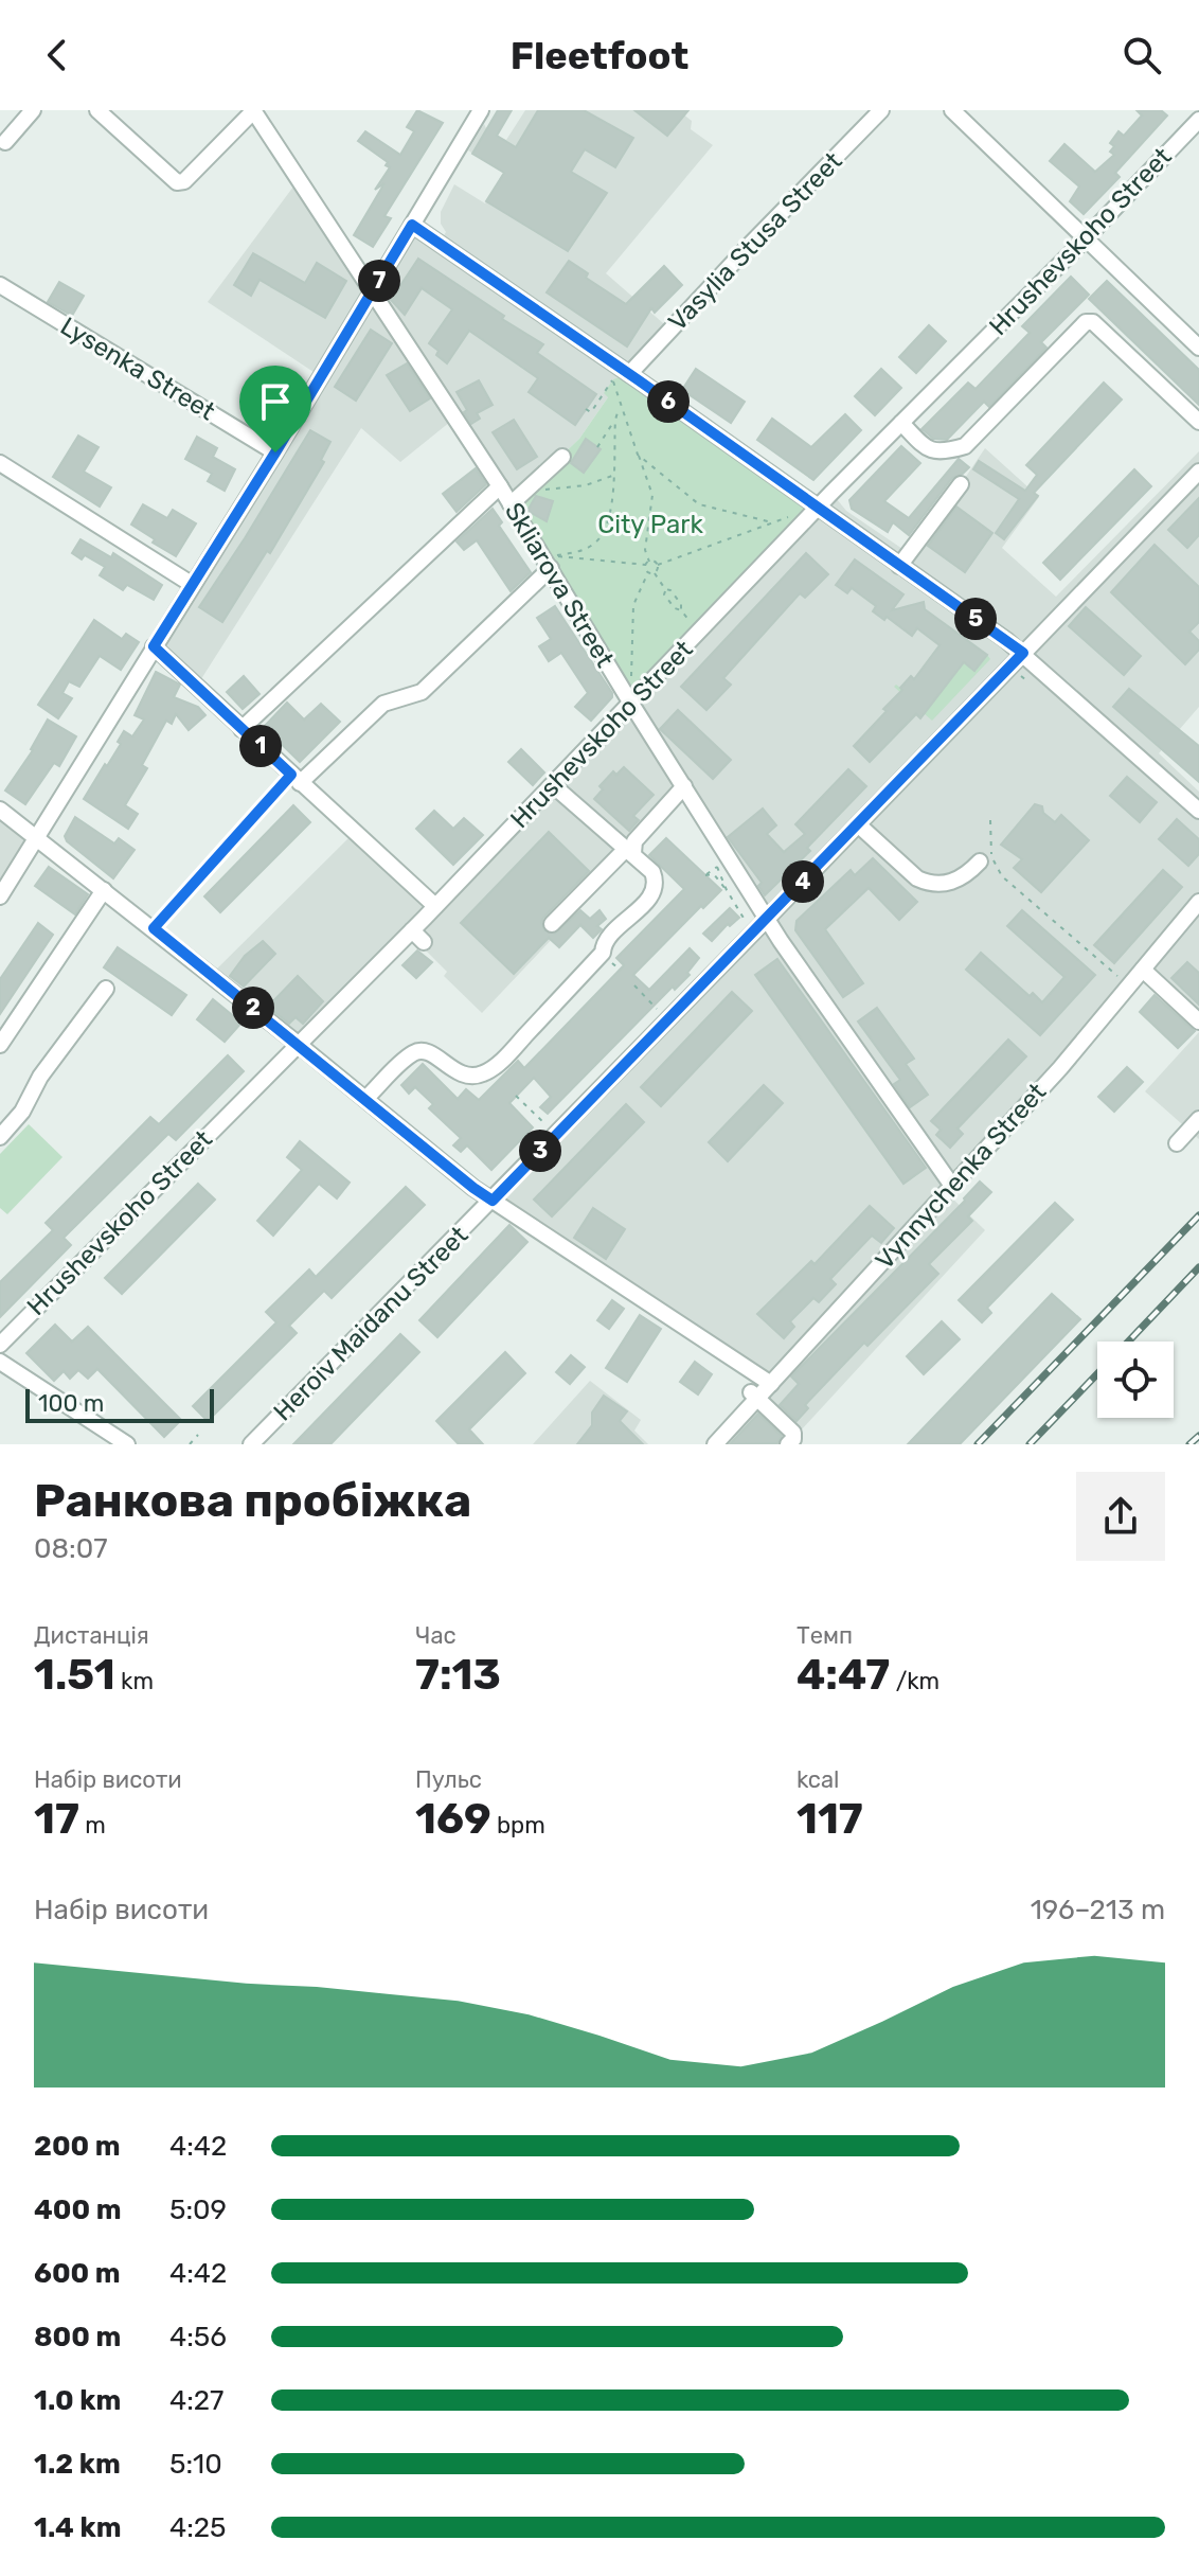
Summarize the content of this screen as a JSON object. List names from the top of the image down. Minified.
{"streets":{"street":["Vasylia Stusa Street","Hrushevskoho Street","Lysenka Street","Skliarova Street","Vynnychenka Street","Heroiv Maidanu Street"]},"crossings":[["Hrushevskoho Street","Skliarova Street"],["Skliarova Street","Vynnychenka Street"],["Skliarova Street","Heroiv Maidanu Street"]],"parks":["City Park"],"scale_bar":"100 m","page":{"header":"Fleetfoot","pins":["7","6","5","1","4","2","3"],"scale":"100 m","heading":["Ранкова пробіжка","08:07"],"stats":[["Дистанція","1.51 km"],["Час","7:13"],["Темп","4:47 /km"],["Набір висоти","17 m"],["Пульс","169 bpm"],["kcal","117"]],"chart":["Набір висоти","196–213 m"],"list":[{"name":"200 m","note":"4:42"},{"name":"400 m","note":"5:09"},{"name":"600 m","note":"4:42"},{"name":"800 m","note":"4:56"},{"name":"1.0 km","note":"4:27"},{"name":"1.2 km","note":"5:10"},{"name":"1.4 km","note":"4:25"}]}}
